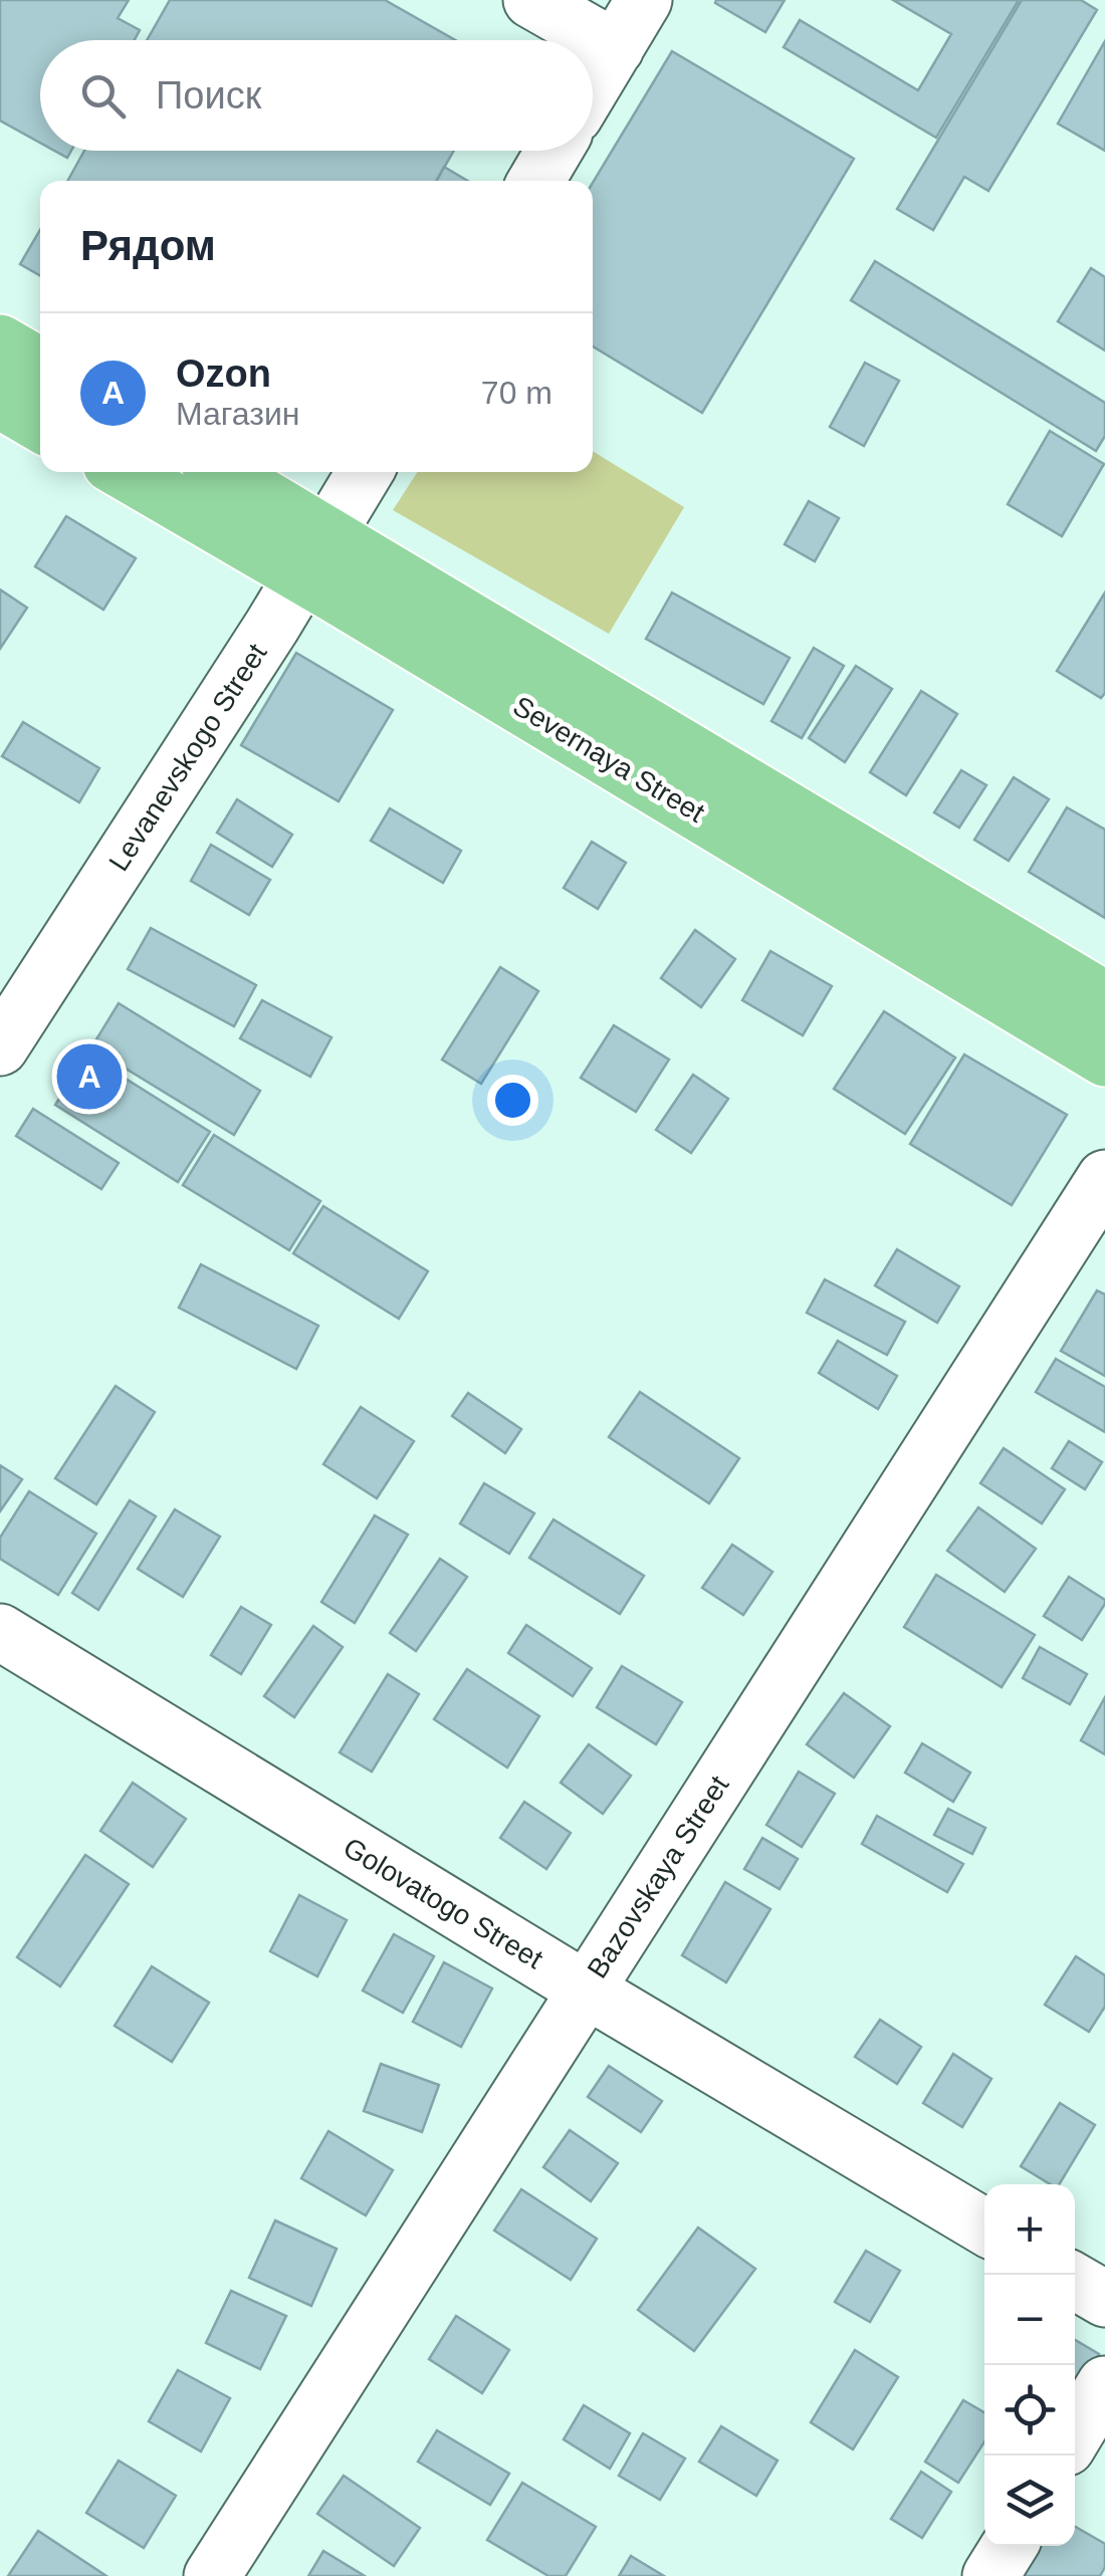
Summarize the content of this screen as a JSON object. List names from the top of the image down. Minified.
{"streets":{"main road":["Severnaya Street"],"street":["Levanevskogo Street","Bazovskaya Street","Golovatogo Street"]},"crossings":[["Levanevskogo Street","Severnaya Street"],["Bazovskaya Street","Golovatogo Street"]],"page":{"search":"Поиск","heading":"Рядом","list":[{"mark":"A","name":"Ozon","note":"Магазин","value":"70 m"}],"pins":"A","map_buttons":["+","−"]}}
